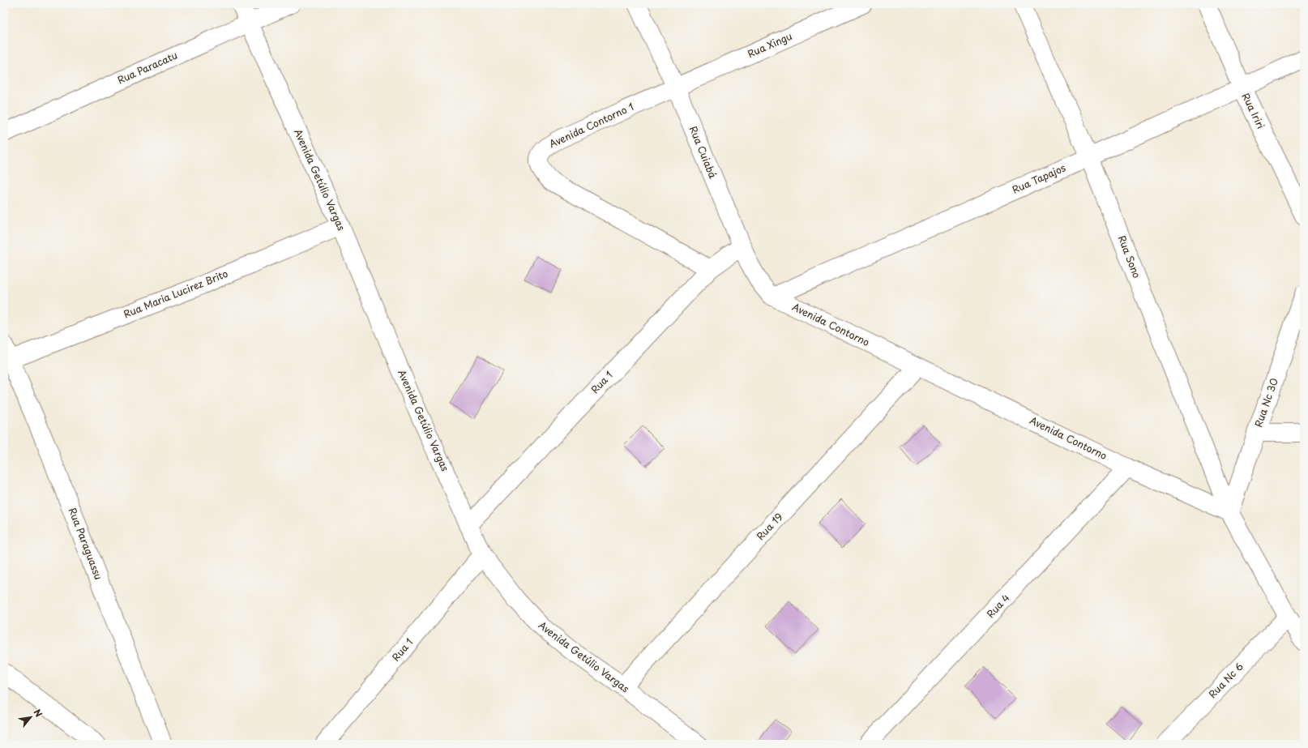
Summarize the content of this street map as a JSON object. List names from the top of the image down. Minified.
{"streets":{"street":["Rua Xingu","Rua Paracatu","Rua Iriri","Avenida Contorno 1","Rua Cuiabá","Rua Tapajos","Avenida Getúlio Vargas","Rua Sono","Rua Maria Lucirez Brito","Avenida Contorno","Rua 1","Rua Nc 30","Rua 19","Rua Paraguassu","Rua 4","Rua Nc 6"]},"crossings":[["Rua Xingu","Avenida Contorno 1"],["Rua Xingu","Rua Cuiabá"],["Rua Paracatu","Avenida Getúlio Vargas"],["Rua Iriri","Rua Tapajos"],["Avenida Contorno 1","Rua Cuiabá"],["Avenida Contorno 1","Rua 1"],["Rua Cuiabá","Rua Tapajos"],["Rua Cuiabá","Avenida Contorno"],["Rua Cuiabá","Rua 1"],["Rua Tapajos","Rua Sono"],["Rua Tapajos","Avenida Contorno"],["Avenida Getúlio Vargas","Rua Maria Lucirez Brito"],["Avenida Getúlio Vargas","Rua 1"],["Avenida Getúlio Vargas","Rua 19"],["Rua Sono","Avenida Contorno"],["Rua Sono","Rua Nc 30"],["Rua Maria Lucirez Brito","Rua Paraguassu"],["Avenida Contorno","Rua Nc 30"],["Avenida Contorno","Rua 19"],["Avenida Contorno","Rua 4"]],"north":"top right"}
